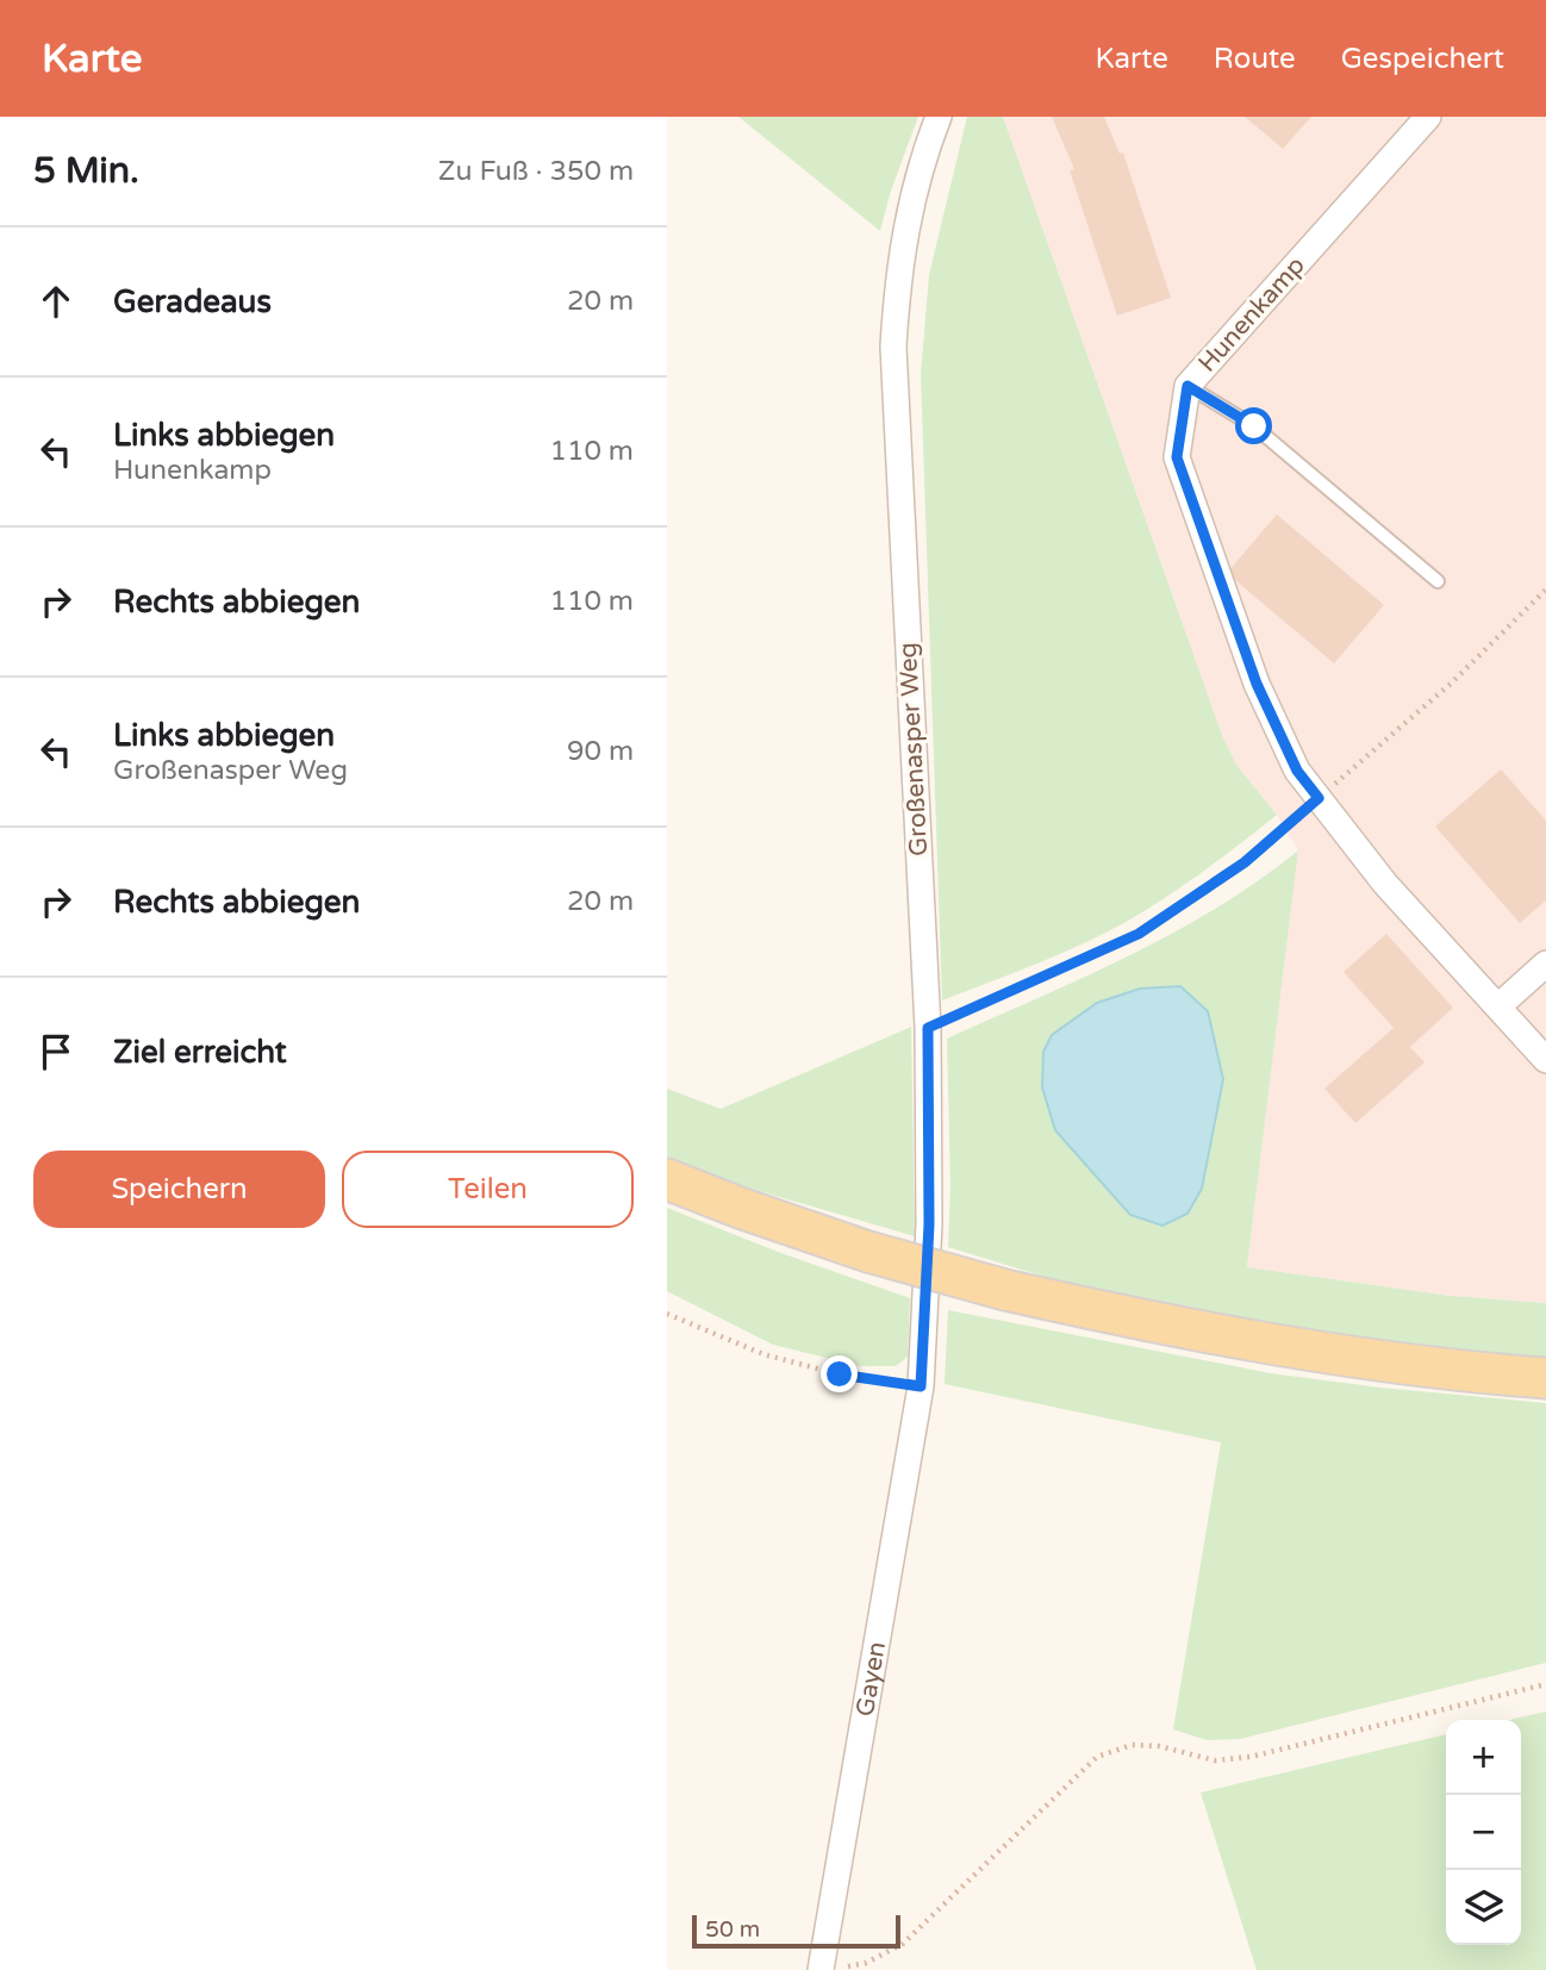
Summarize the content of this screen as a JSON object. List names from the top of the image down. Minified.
{"streets":{"street":["Hunenkamp","Großenasper Weg","Gayen"]},"crossings":[["Großenasper Weg","Gayen"]],"scale_bar":"50 m","page":{"header":"Karte","nav":["Karte","Route","Gespeichert"],"heading":["5 Min.","Zu Fuß · 350 m"],"list":[["Geradeaus","20 m"],["Links abbiegen","Hunenkamp","110 m"],["Rechts abbiegen","110 m"],["Links abbiegen","Großenasper Weg","90 m"],["Rechts abbiegen","20 m"],"Ziel erreicht"],"buttons":["Speichern","Teilen"],"map_buttons":["+","−"],"scale":"50 m"}}
